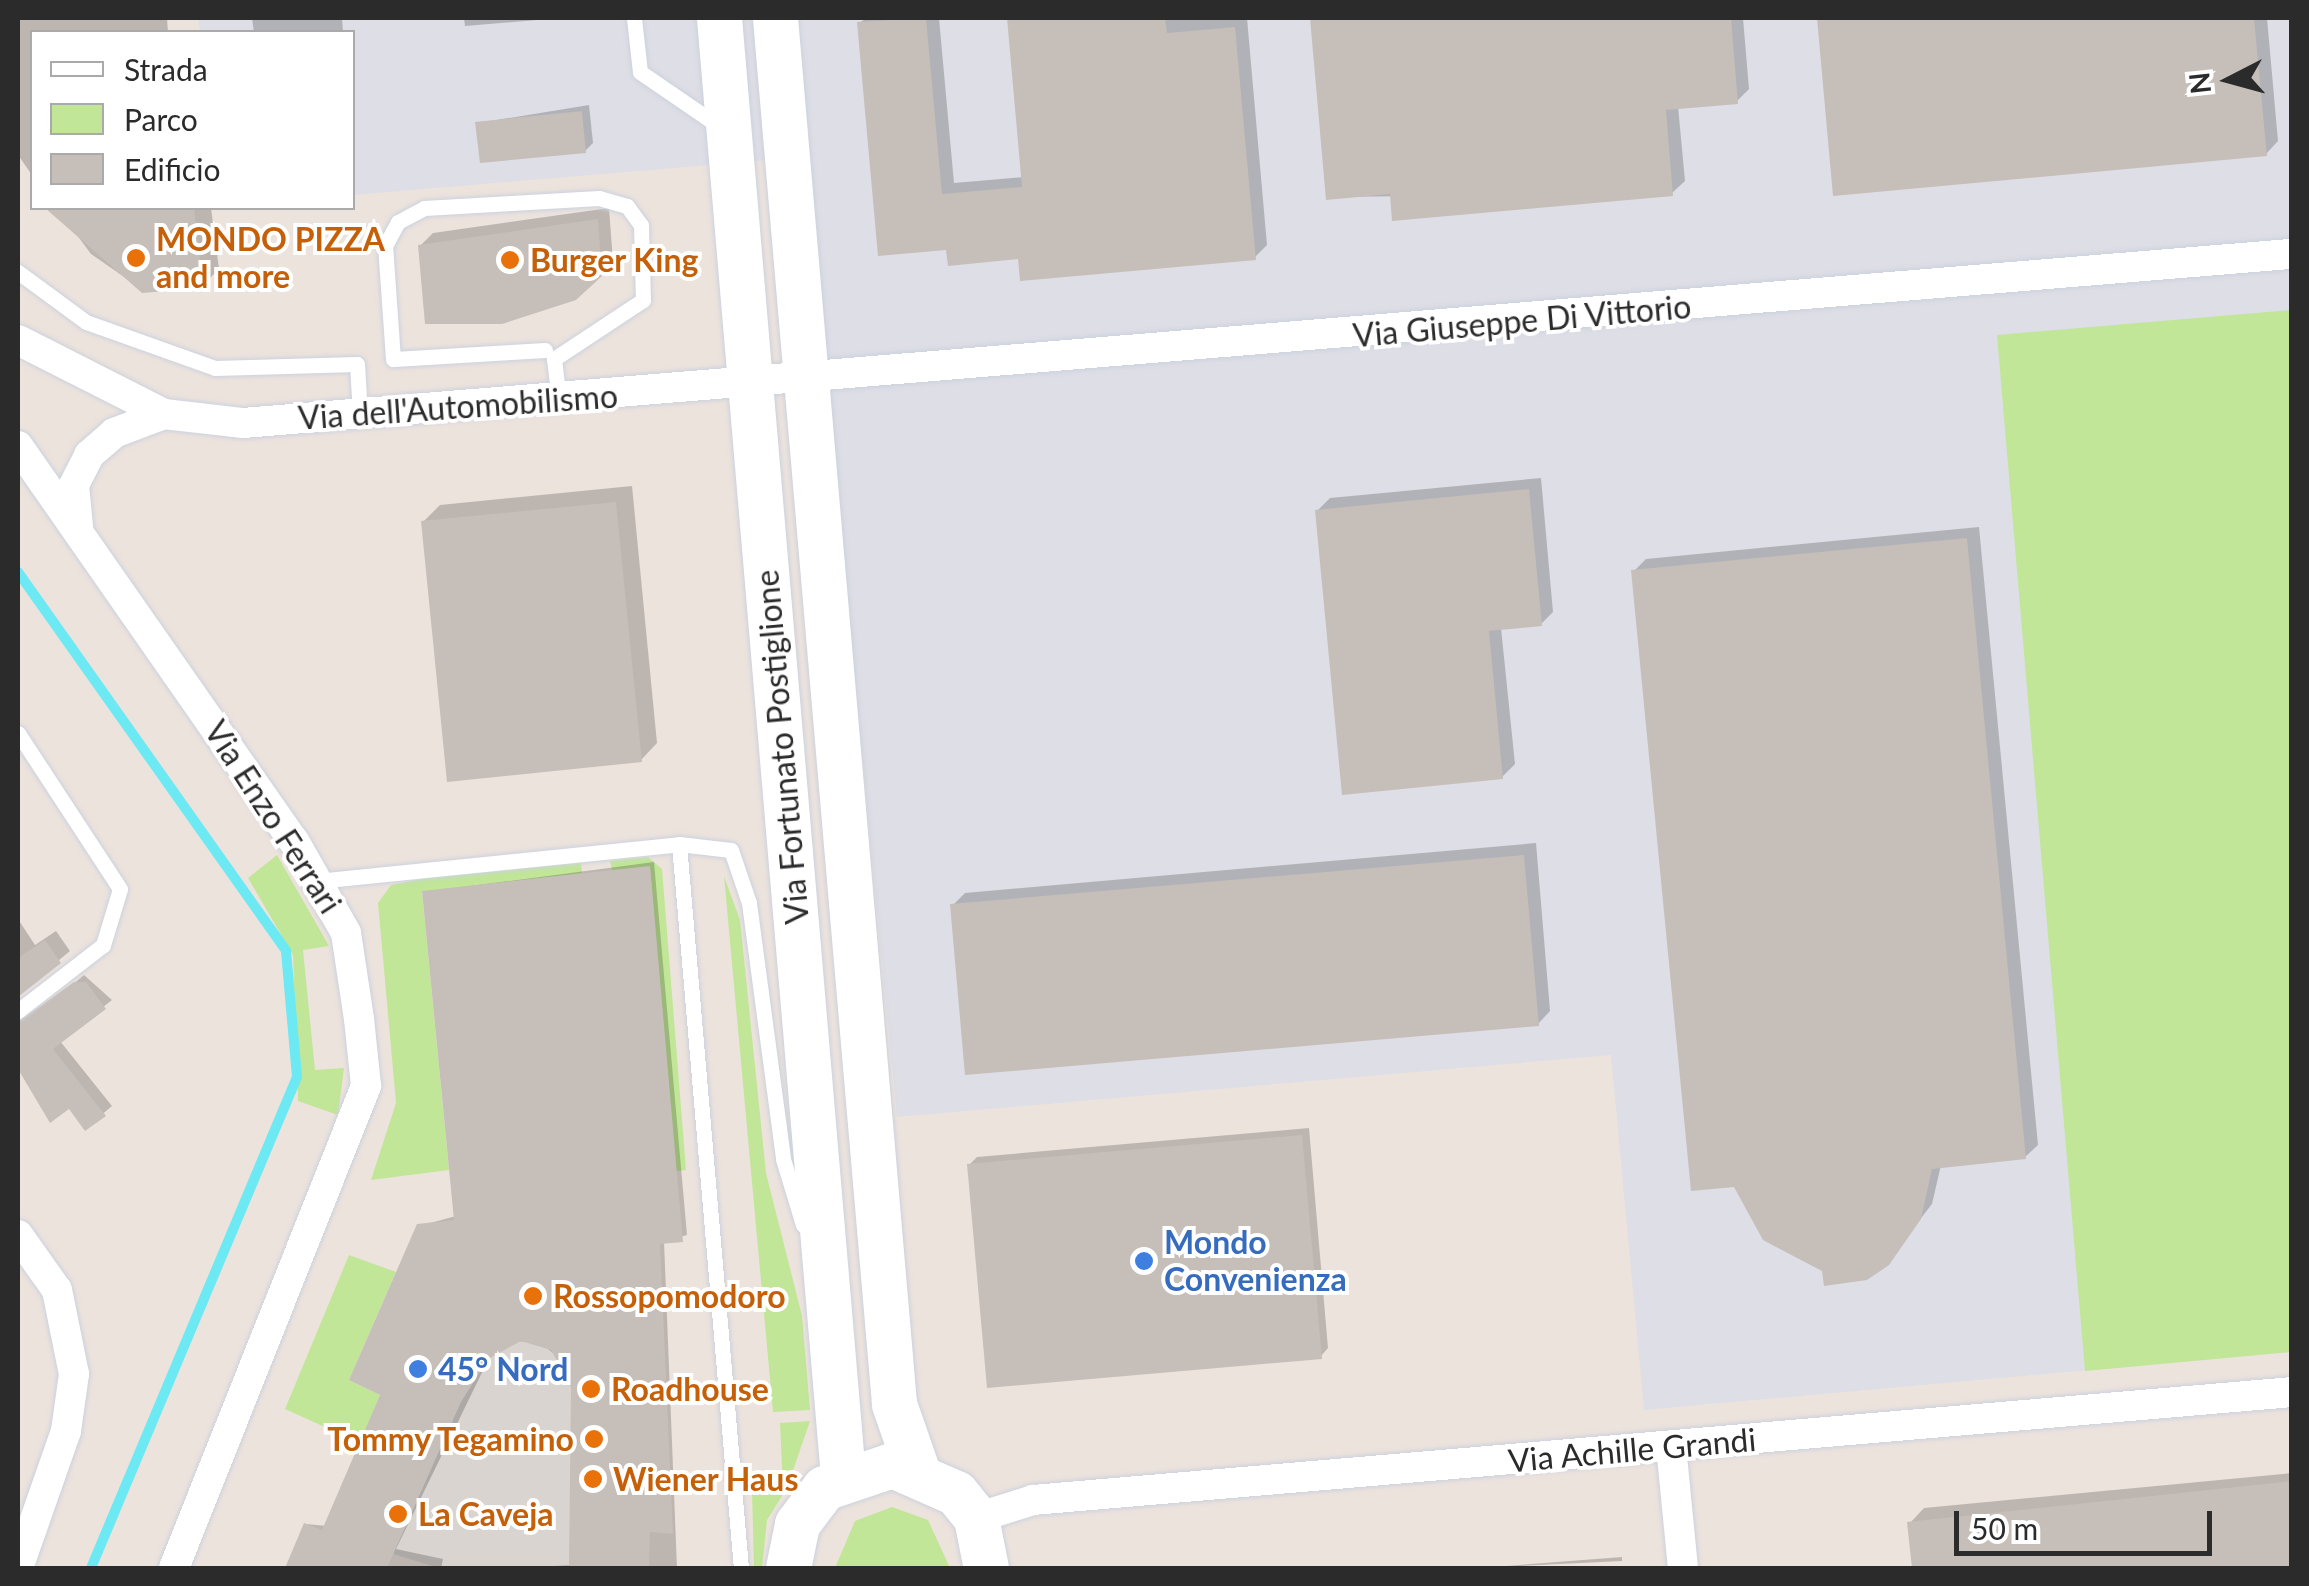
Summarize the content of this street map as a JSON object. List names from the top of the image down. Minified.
{"streets":{"street":["Via Giuseppe Di Vittorio","Via dell'Automobilismo","Via Fortunato Postiglione","Via Enzo Ferrari","Via Achille Grandi"]},"crossings":[["Via Giuseppe Di Vittorio","Via dell'Automobilismo"],["Via Giuseppe Di Vittorio","Via Fortunato Postiglione"],["Via dell'Automobilismo","Via Fortunato Postiglione"],["Via dell'Automobilismo","Via Enzo Ferrari"]],"places":["MONDO PIZZA and more","Burger King","Mondo Convenienza","Rossopomodoro","45° Nord","Roadhouse","Tommy Tegamino","Wiener Haus","La Caveja"],"legend":["Strada","Parco","Edificio"],"scale_bar":"50 m","north":"left"}
